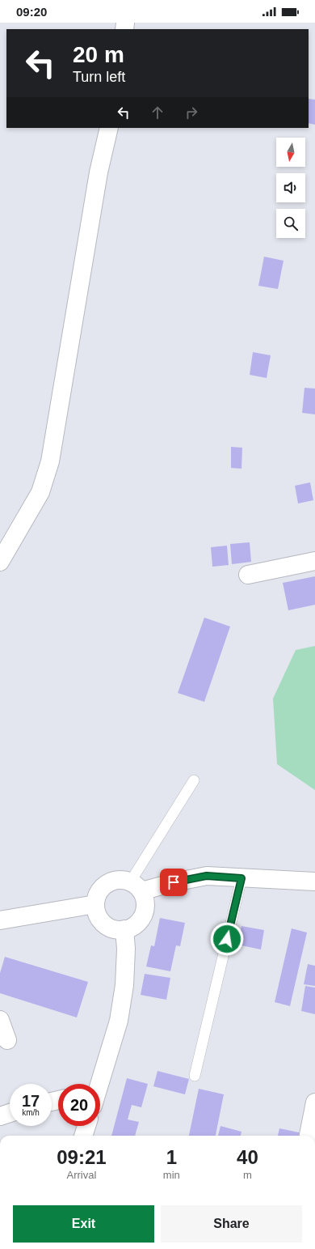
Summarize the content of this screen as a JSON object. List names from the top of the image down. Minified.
{"north":"bottom","page":{"status":"09:20","turn":["20 m","Turn left"],"speed":"17 km/h","limit":"20","eta":["09:21","Arrival","1","min","40","m"],"buttons":["Exit","Share"]}}
